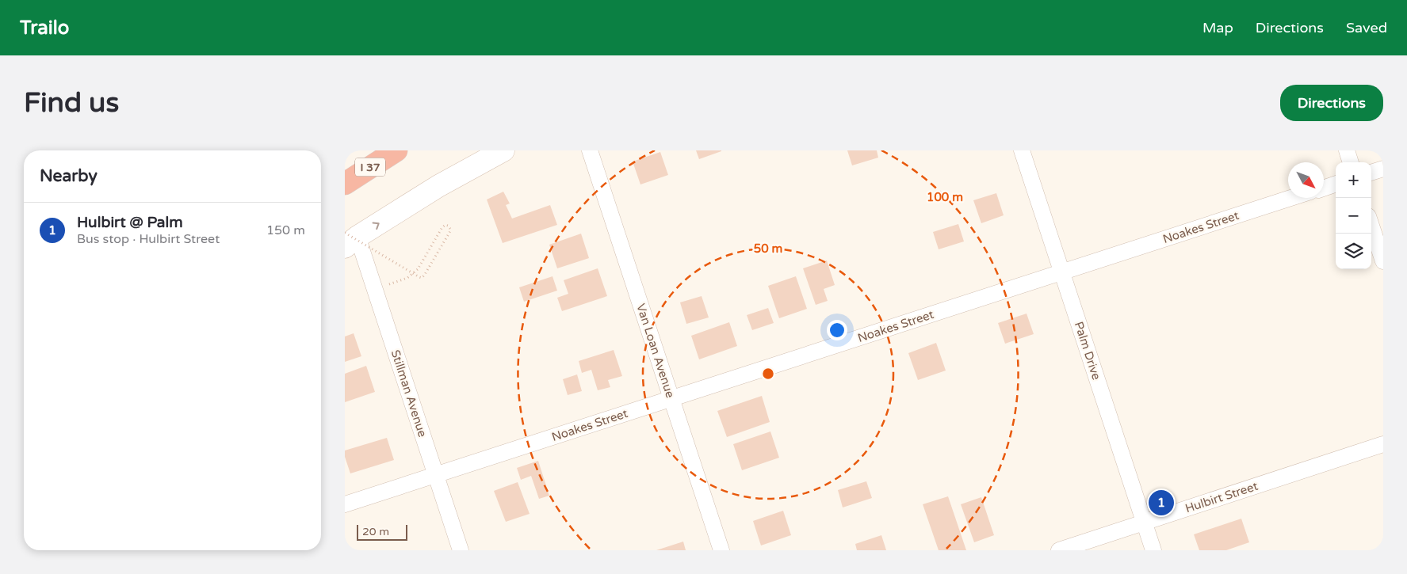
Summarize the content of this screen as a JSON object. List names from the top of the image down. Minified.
{"streets":{"highway":["I 37"],"street":["Noakes Street","Van Loan Avenue","Palm Drive","Stillman Avenue","Hulbirt Street"]},"crossings":[["Noakes Street","Van Loan Avenue"],["Noakes Street","Palm Drive"],["Noakes Street","Stillman Avenue"],["Palm Drive","Hulbirt Street"]],"scale_bar":"20 m","north":"bottom right","page":{"header":"Trailo","nav":["Map","Directions","Saved"],"buttons":"Directions","title":"Find us","heading":"Nearby","map_buttons":["+","−"],"list":[{"mark":"1","name":"Hulbirt @ Palm","note":"Bus stop · Hulbirt Street","value":"150 m"}],"pins":"1","scale":"20 m"},"rings":["100 m","50 m"]}
